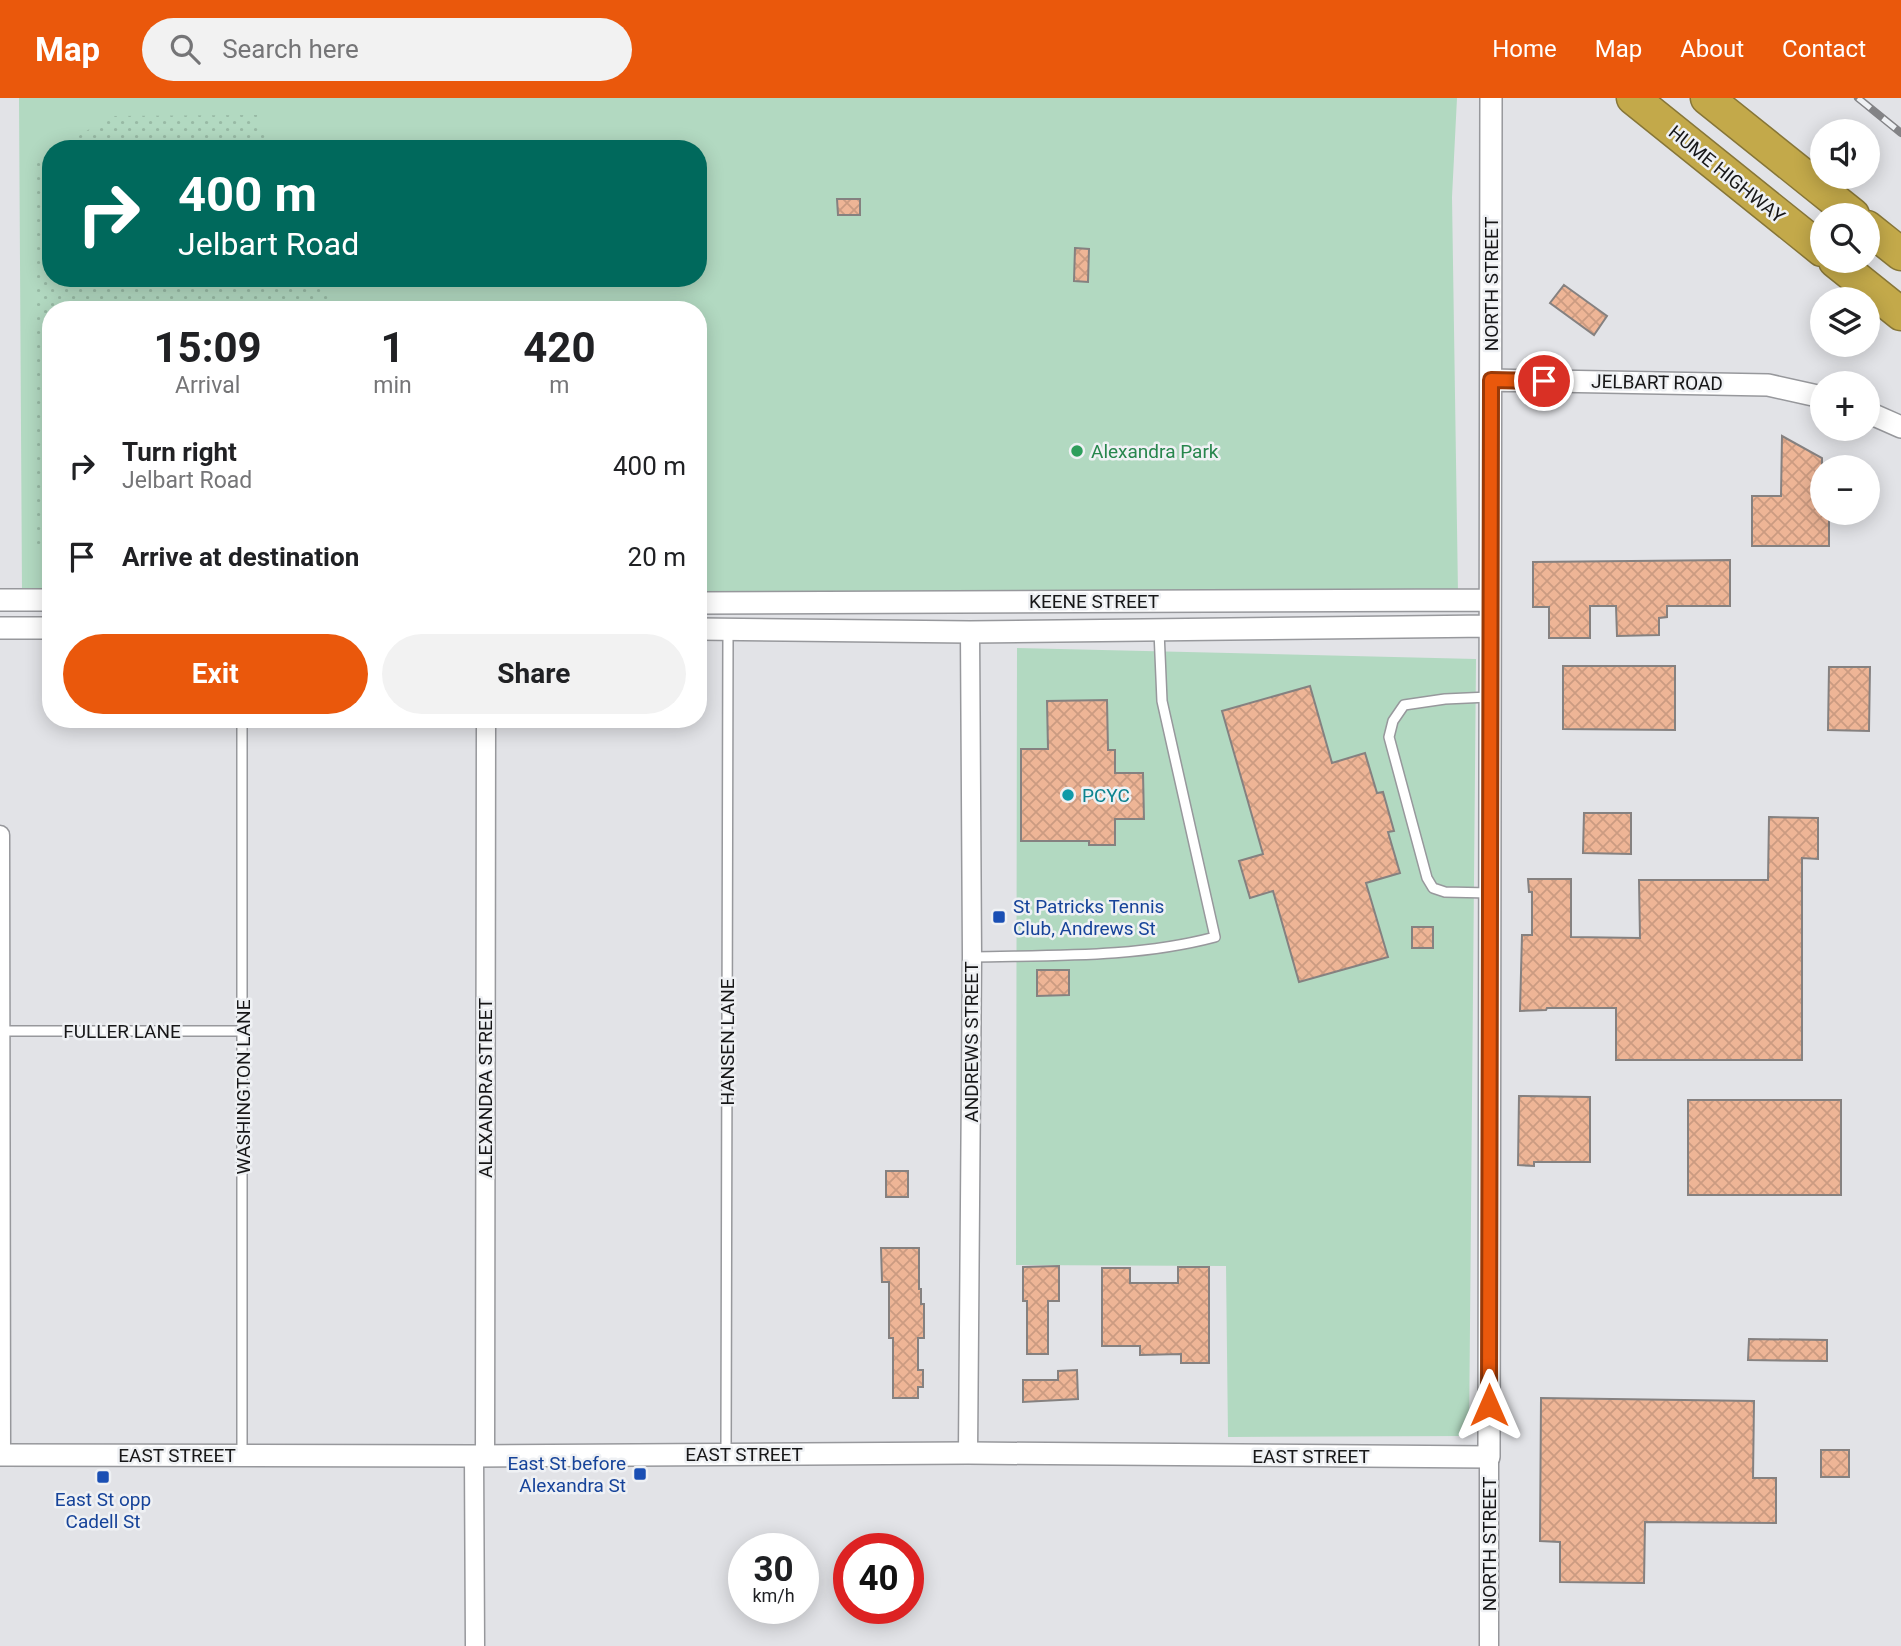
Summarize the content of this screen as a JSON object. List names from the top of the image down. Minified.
{"streets":{"highway":["HUME HIGHWAY"],"street":["NORTH STREET","JELBART ROAD","KEENE STREET","ANDREWS STREET","ALEXANDRA STREET","EAST STREET"],"lane":["FULLER LANE","HANSEN LANE","WASHINGTON LANE"]},"crossings":[["NORTH STREET","JELBART ROAD"],["NORTH STREET","KEENE STREET"],["NORTH STREET","EAST STREET"],["KEENE STREET","HANSEN LANE"],["KEENE STREET","ANDREWS STREET"],["FULLER LANE","WASHINGTON LANE"],["HANSEN LANE","EAST STREET"],["ANDREWS STREET","EAST STREET"],["WASHINGTON LANE","EAST STREET"],["ALEXANDRA STREET","EAST STREET"]],"places":{"other":["Alexandra Park","PCYC"],"transit":["St Patricks Tennis Club, Andrews St","East St before Alexandra St","East St opp Cadell St"]},"page":{"header":"Map","search":"Search here","nav":["Home","Map","About","Contact"],"map_buttons":["+","−"],"turn":["400 m","Jelbart Road"],"eta":["15:09","Arrival","1","min","420","m"],"list":[{"name":"Turn right","note":"Jelbart Road","value":"400 m"},{"name":"Arrive at destination","value":"20 m"}],"buttons":["Exit","Share"],"speed":"30 km/h","limit":"40"}}
